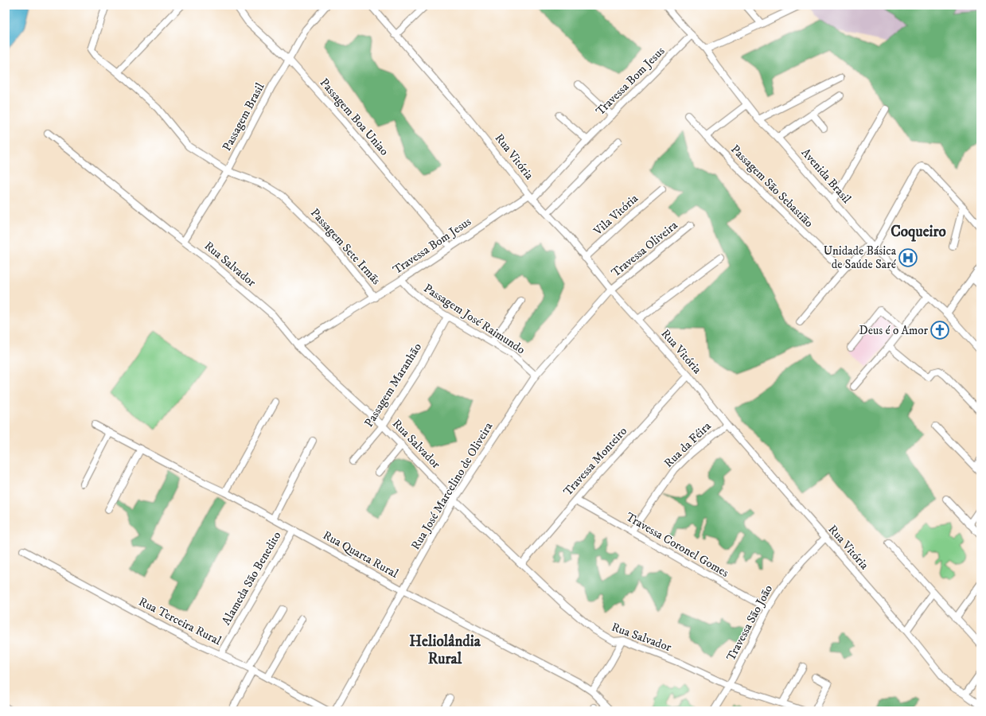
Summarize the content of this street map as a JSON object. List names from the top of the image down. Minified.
{"streets":{"street":["Travessa Bom Jesus","Passagem Brasil","Passagem Boa Uniao","Rua Vitória","Avenida Brasil","Passagem São Sebastião","Vila Vitória","Passagem Sete Irmãs","Travessa Oliveira","Rua Salvador","Passagem José Raimundo","Passagem Maranhão","Rua da Féira","Travessa Monteiro","Rua José Marcelino de Oliveira","Travessa Coronel Gomes","Rua Quarta Rural","Alameda São Benedito","Rua Terceira Rural","Travessa São João"]},"crossings":[["Travessa Bom Jesus","Passagem Boa Uniao"],["Travessa Bom Jesus","Rua Vitória"],["Travessa Bom Jesus","Avenida Brasil"],["Travessa Bom Jesus","Passagem Sete Irmãs"],["Travessa Bom Jesus","Rua Salvador"],["Travessa Bom Jesus","Passagem José Raimundo"],["Passagem Brasil","Passagem Boa Uniao"],["Passagem Brasil","Passagem Sete Irmãs"],["Passagem Brasil","Rua Salvador"],["Rua Vitória","Vila Vitória"],["Rua Vitória","Travessa Oliveira"],["Rua Vitória","Rua da Féira"],["Rua Vitória","Travessa Monteiro"],["Rua Vitória","Rua José Marcelino de Oliveira"],["Rua Vitória","Travessa São João"],["Travessa Oliveira","Rua José Marcelino de Oliveira"],["Rua Salvador","Passagem Maranhão"],["Rua Salvador","Travessa Monteiro"],["Rua Salvador","Rua José Marcelino de Oliveira"],["Rua Salvador","Travessa São João"],["Passagem José Raimundo","Passagem Maranhão"],["Passagem José Raimundo","Rua José Marcelino de Oliveira"],["Rua da Féira","Travessa Coronel Gomes"],["Travessa Monteiro","Travessa Coronel Gomes"],["Rua José Marcelino de Oliveira","Rua Quarta Rural"],["Travessa Coronel Gomes","Travessa São João"],["Rua Quarta Rural","Alameda São Benedito"],["Alameda São Benedito","Rua Terceira Rural"]],"districts":["Coqueiro","Heliolândia Rural"],"places":{"hospital":["Unidade Básica de Saúde Saré"],"church":["Deus é o Amor"]}}
